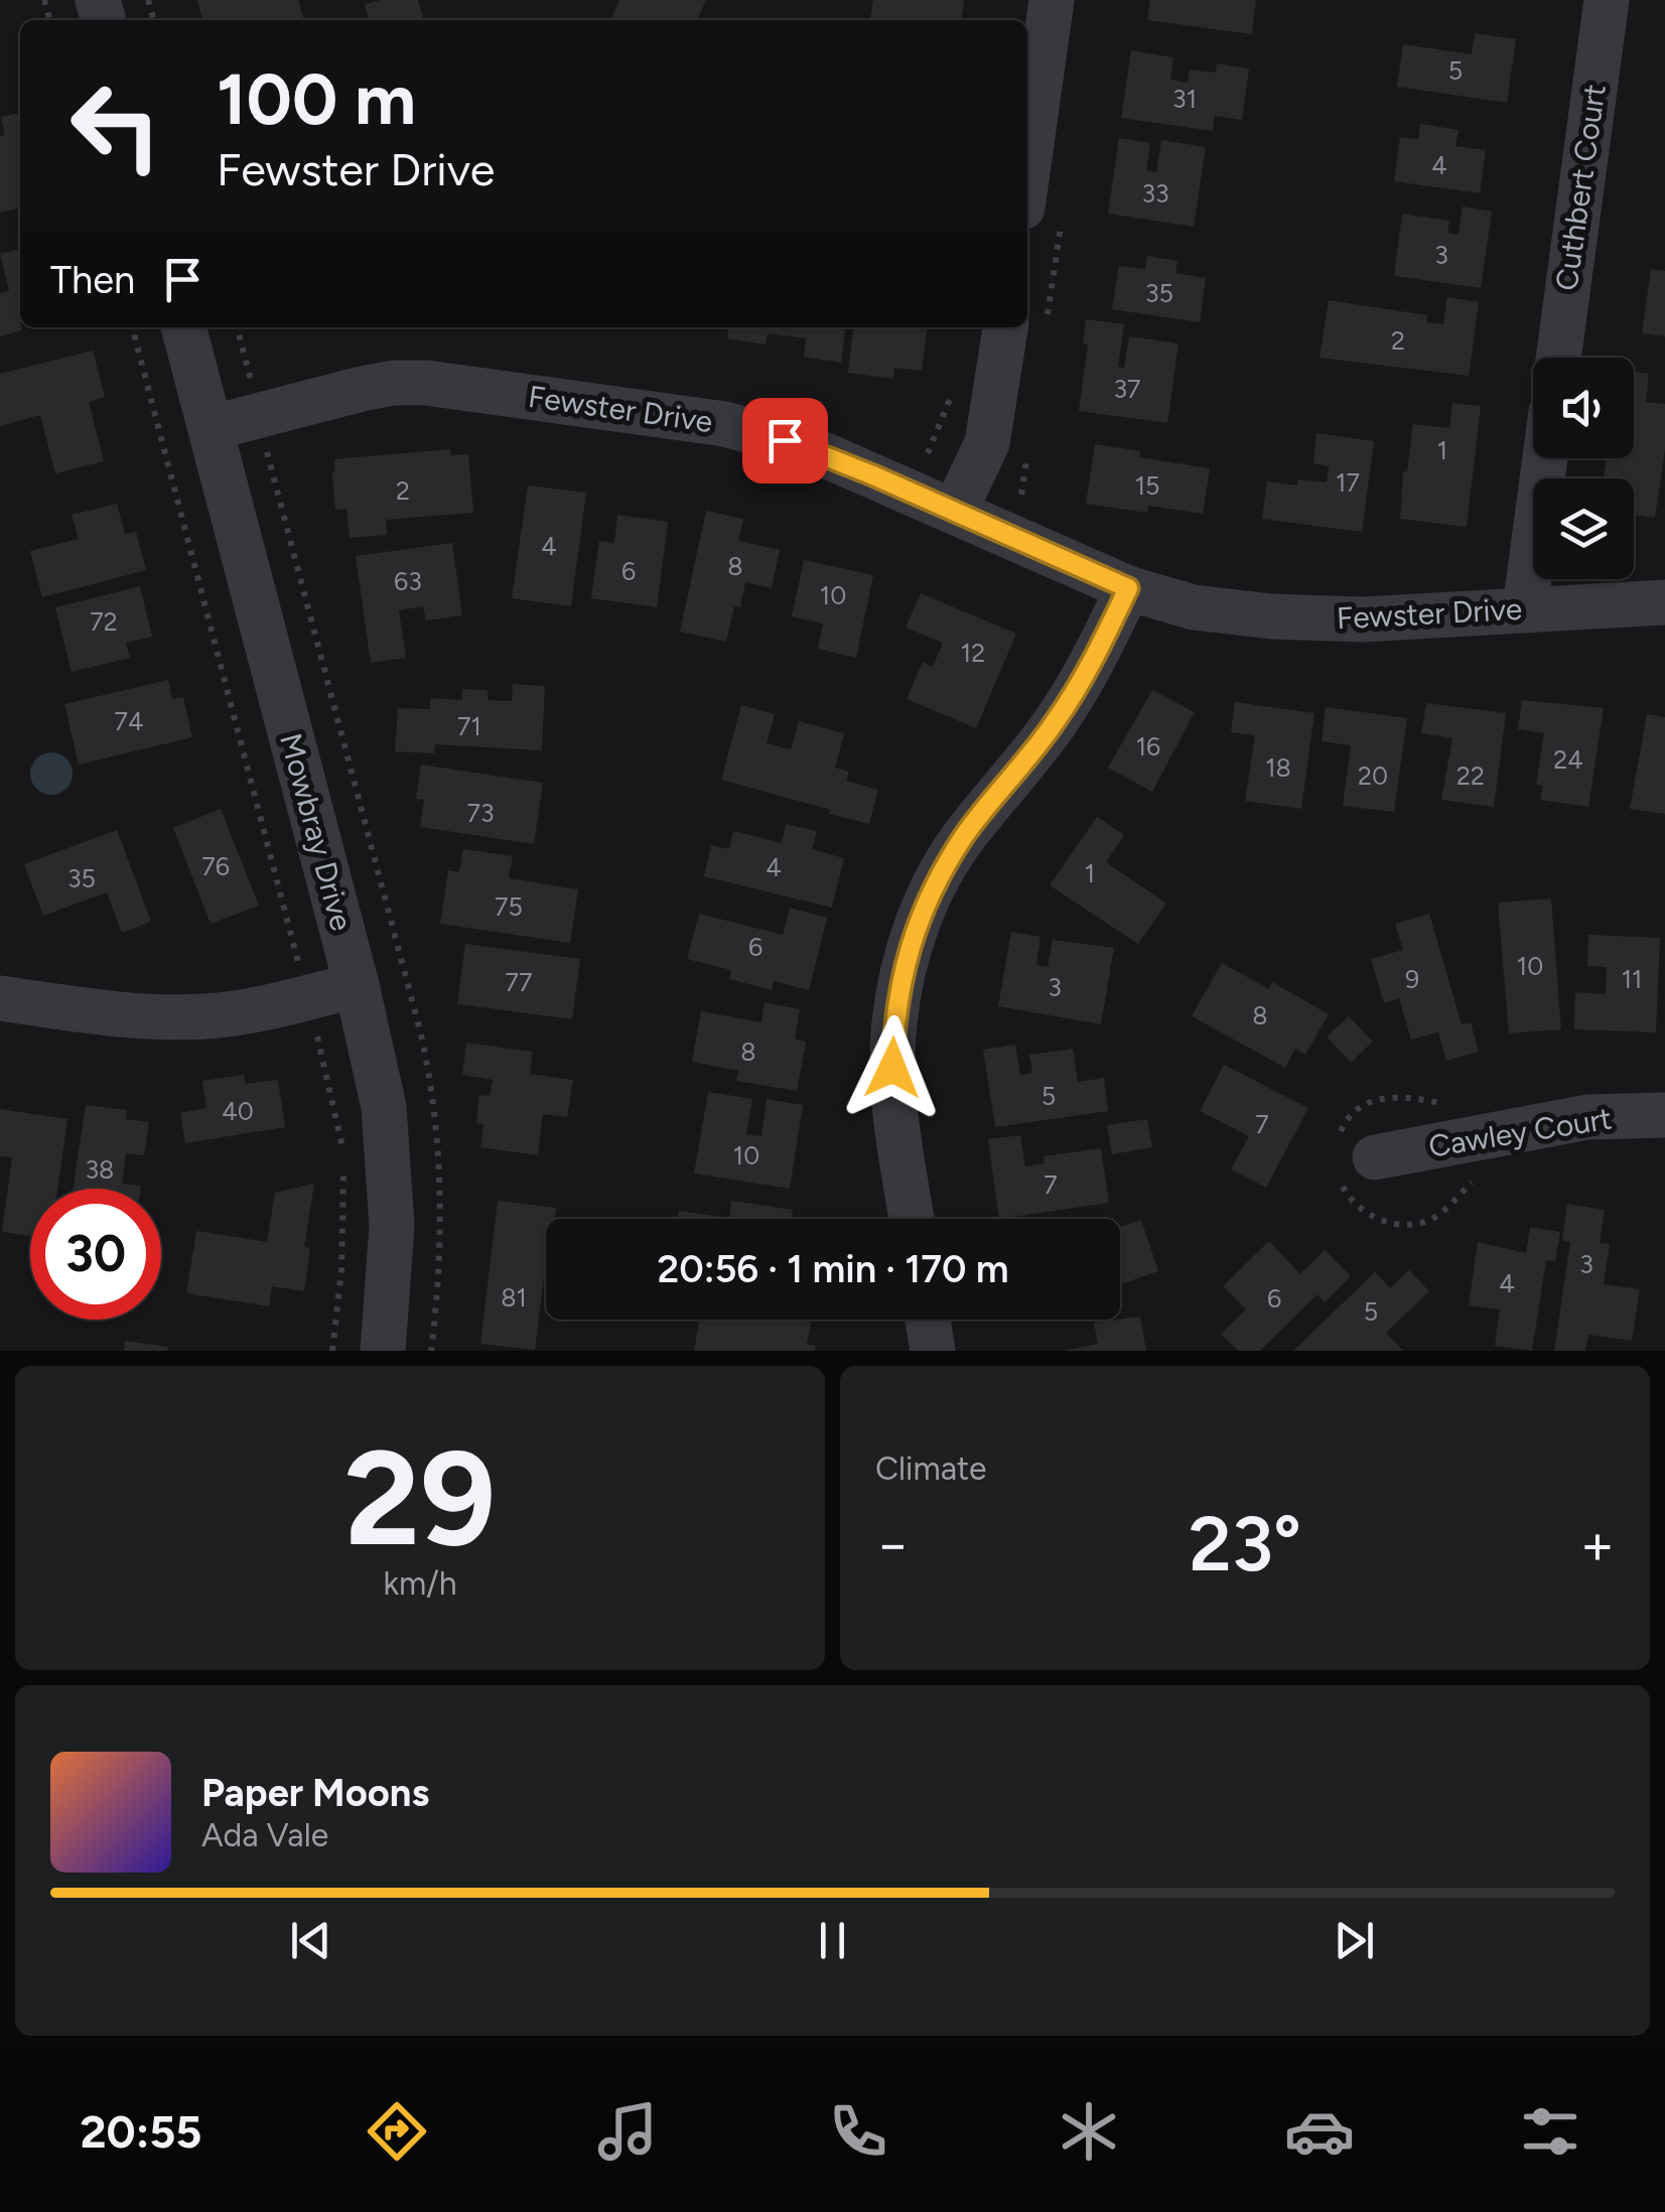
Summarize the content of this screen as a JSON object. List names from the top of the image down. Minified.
{"streets":{"street":["Cuthbert Court","Fewster Drive","Mowbray Drive","Cawley Court"]},"crossings":[["Fewster Drive","Mowbray Drive"]],"house_numbers":["5","31","4","33","3","35","2","37","1","17","15","2","4","8","6","63","10","72","12","74","71","16","24","18","20","22","73","76","4","1","35","75","6","10","9","11","77","3","8","8","5","40","7","10","38","7","3","4","81","6","5"],"page":{"turn":["100 m","Fewster Drive"],"then":"Then","limit":"30","trip":"20:56 · 1 min · 170 m","tile":[["29","km/h"],"Climate"],"heat":["−","23°","+"],"song":["Paper Moons","Ada Vale"],"tabs":"20:55"}}
